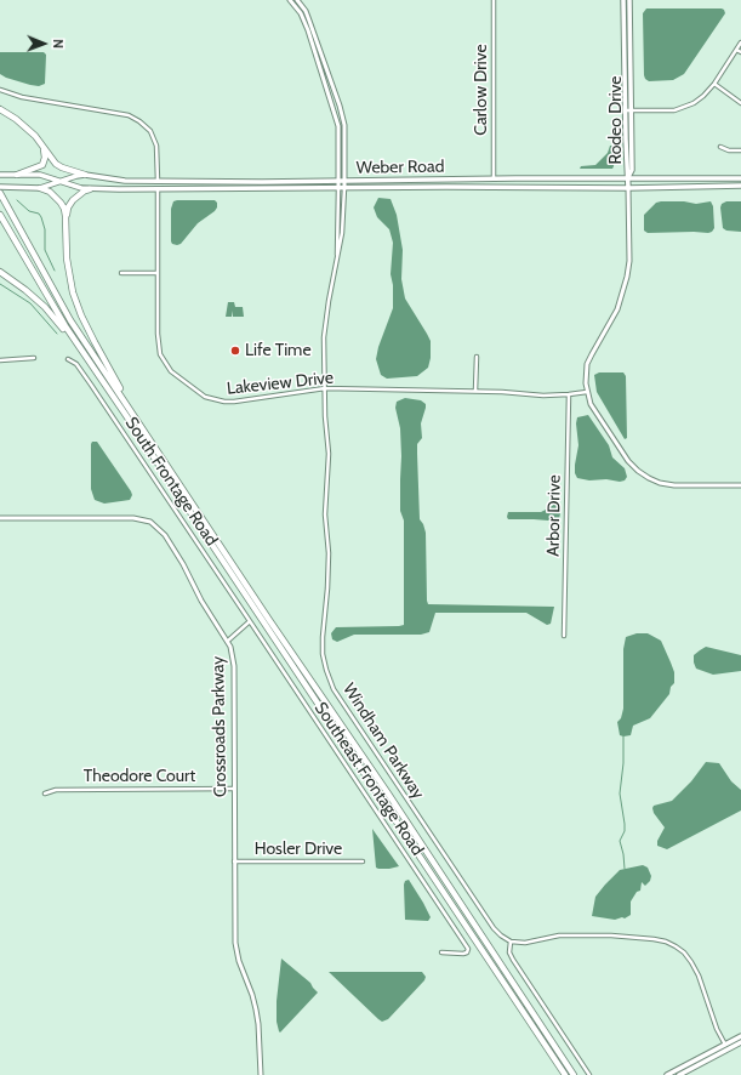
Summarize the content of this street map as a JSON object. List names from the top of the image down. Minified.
{"streets":{"main road":["Rodeo Drive","Weber Road"],"street":["Carlow Drive","Lakeview Drive","South Frontage Road","Arbor Drive","Crossroads Parkway","Windham Parkway","Theodore Court","Southeast Frontage Road","Hosler Drive"]},"crossings":[["Carlow Drive","Weber Road"],["Rodeo Drive","Weber Road"],["Weber Road","Lakeview Drive"],["Weber Road","Windham Parkway"],["Lakeview Drive","Arbor Drive"],["Lakeview Drive","Windham Parkway"],["South Frontage Road","Southeast Frontage Road"],["Crossroads Parkway","Theodore Court"],["Crossroads Parkway","Hosler Drive"]],"places":["Life Time"],"north":"right"}
